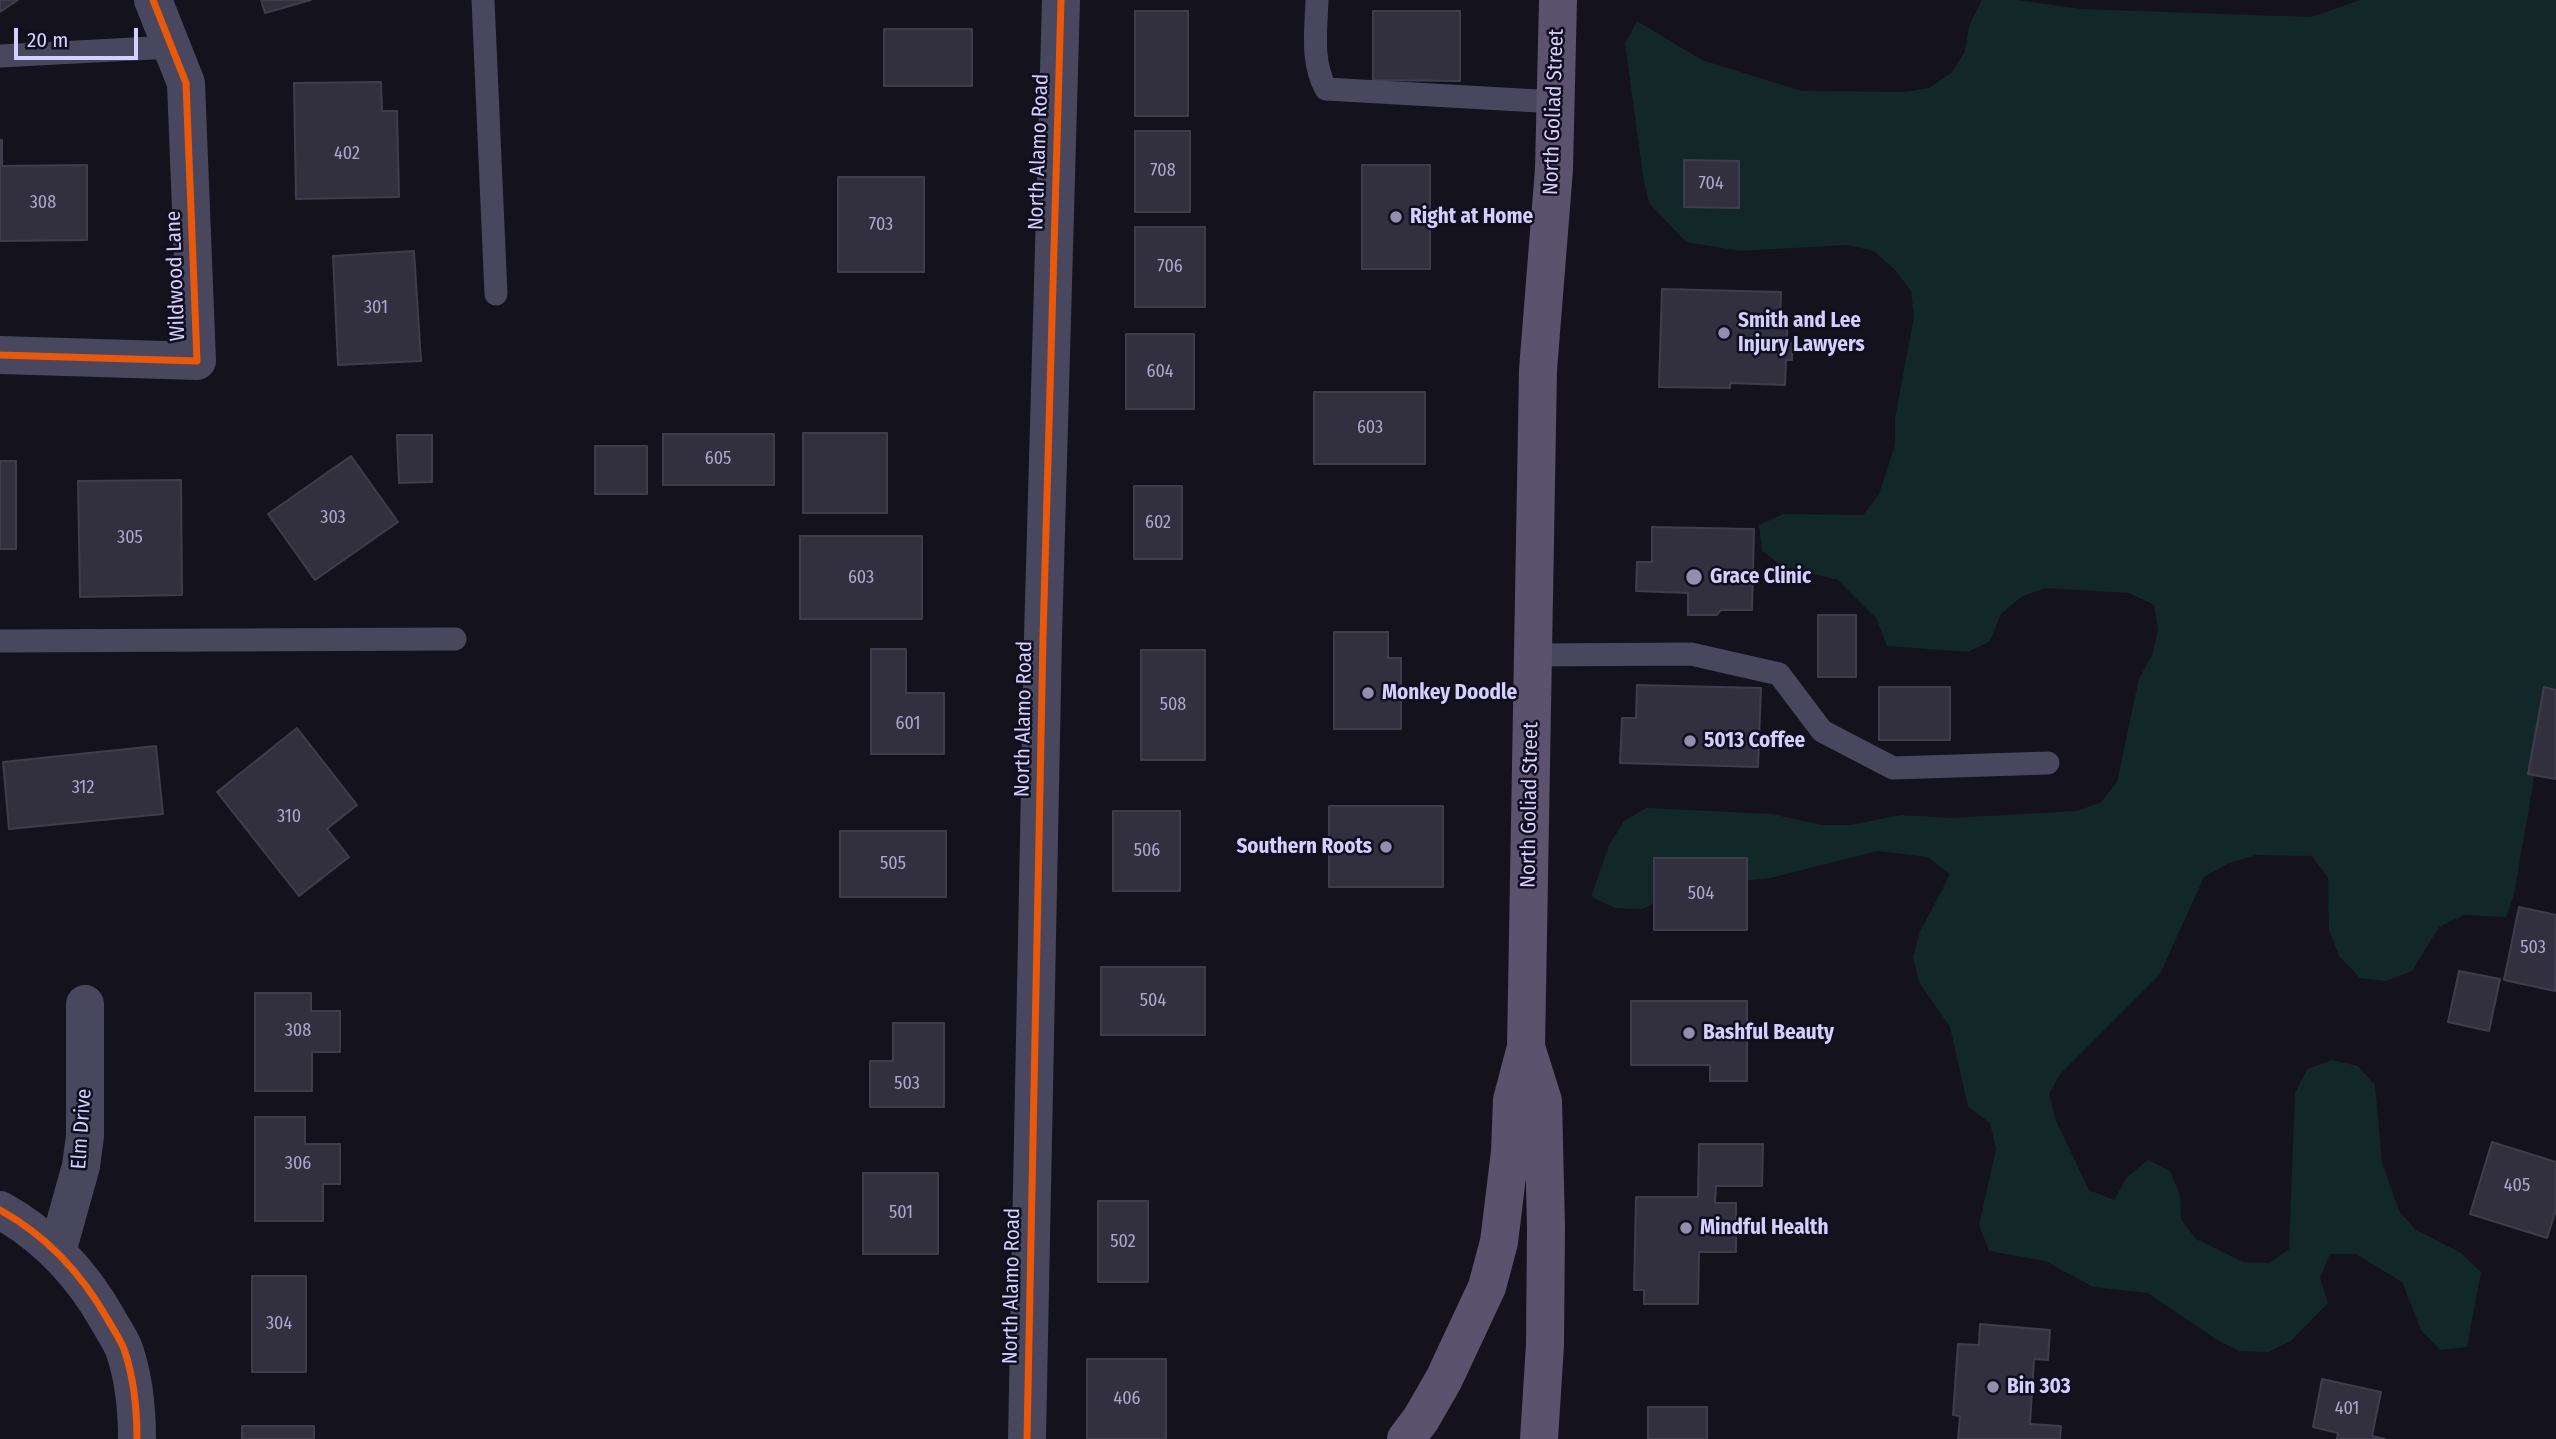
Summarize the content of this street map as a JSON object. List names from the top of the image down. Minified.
{"streets":{"main road":["North Goliad Street"],"street":["North Alamo Road","Wildwood Lane","Elm Drive"]},"places":["Right at Home","Smith and Lee Injury Lawyers","Grace Clinic","Monkey Doodle","5013 Coffee","Southern Roots","Bashful Beauty","Mindful Health","Bin 303"],"house_numbers":["402","708","704","308","703","706","301","604","603","605","303","602","305","603","508","601","312","310","506","505","504","503","504","308","503","306","405","501","502","304","406","401"],"scale_bar":"20 m"}
